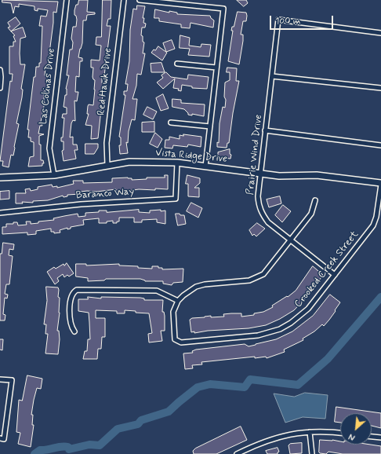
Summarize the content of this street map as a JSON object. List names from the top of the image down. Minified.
{"streets":{"street":["Red Hawk Drive","Las Colinas Drive","Prairie Wind Drive","Vista Ridge Drive","Baranco Way","Crooked Creek Street"]},"crossings":[["Red Hawk Drive","Vista Ridge Drive"],["Las Colinas Drive","Vista Ridge Drive"],["Prairie Wind Drive","Vista Ridge Drive"],["Prairie Wind Drive","Crooked Creek Street"],["Vista Ridge Drive","Baranco Way"],["Vista Ridge Drive","Crooked Creek Street"]],"scale_bar":"100 m","north":"bottom left"}
